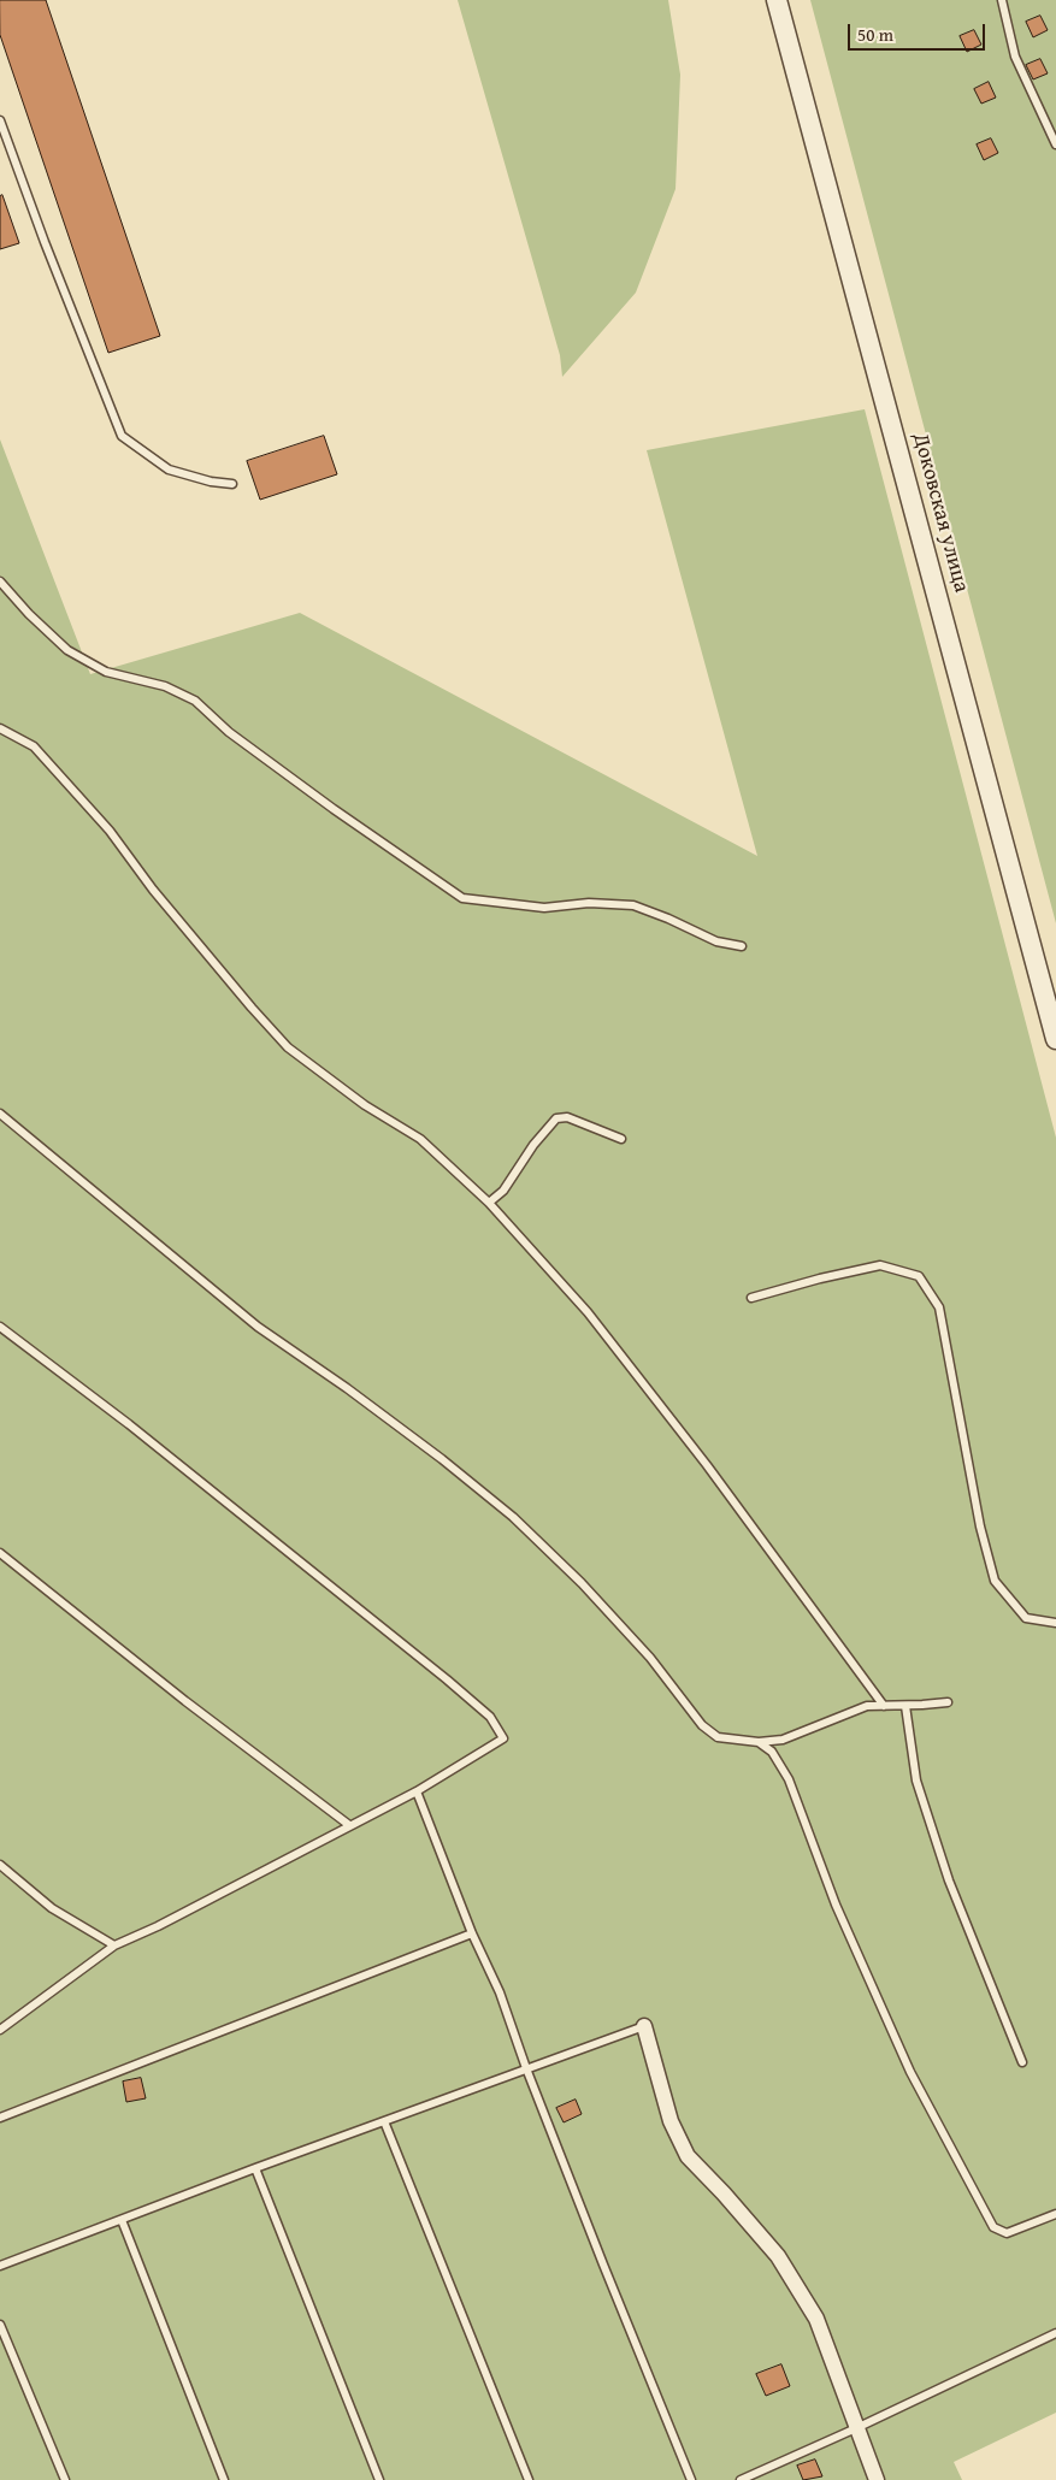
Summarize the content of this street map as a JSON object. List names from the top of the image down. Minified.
{"streets":{"street":["Доковская улица"]},"scale_bar":"50 m"}
